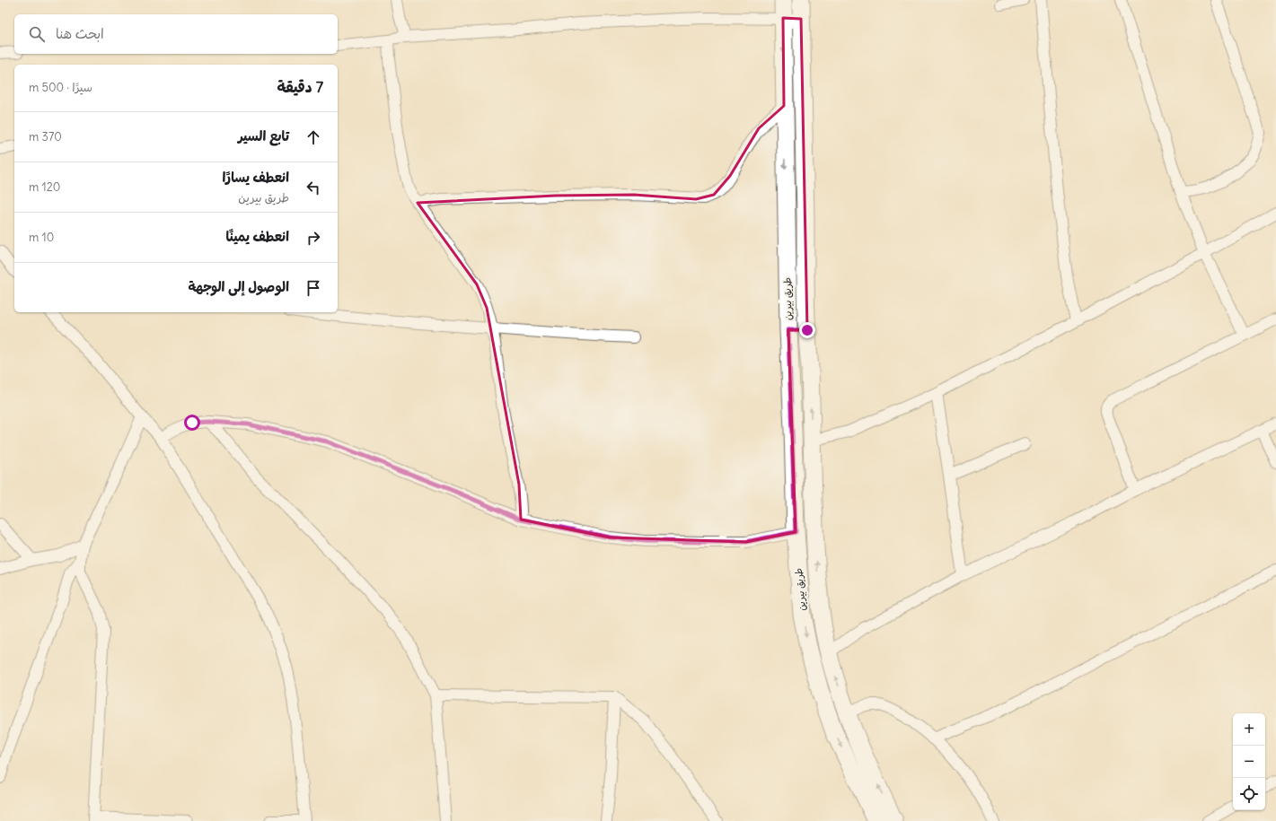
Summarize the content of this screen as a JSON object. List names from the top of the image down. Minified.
{"streets":{"main road":["طريق بيرين"]},"page":{"search":"ابحث هنا","heading":["7 دقيقة","سيرًا · 500 m"],"list":[["تابع السير","370 m"],["انعطف يسارًا","طريق بيرين","120 m"],["انعطف يمينًا","10 m"],"الوصول إلى الوجهة"],"map_buttons":["+","−"]}}
